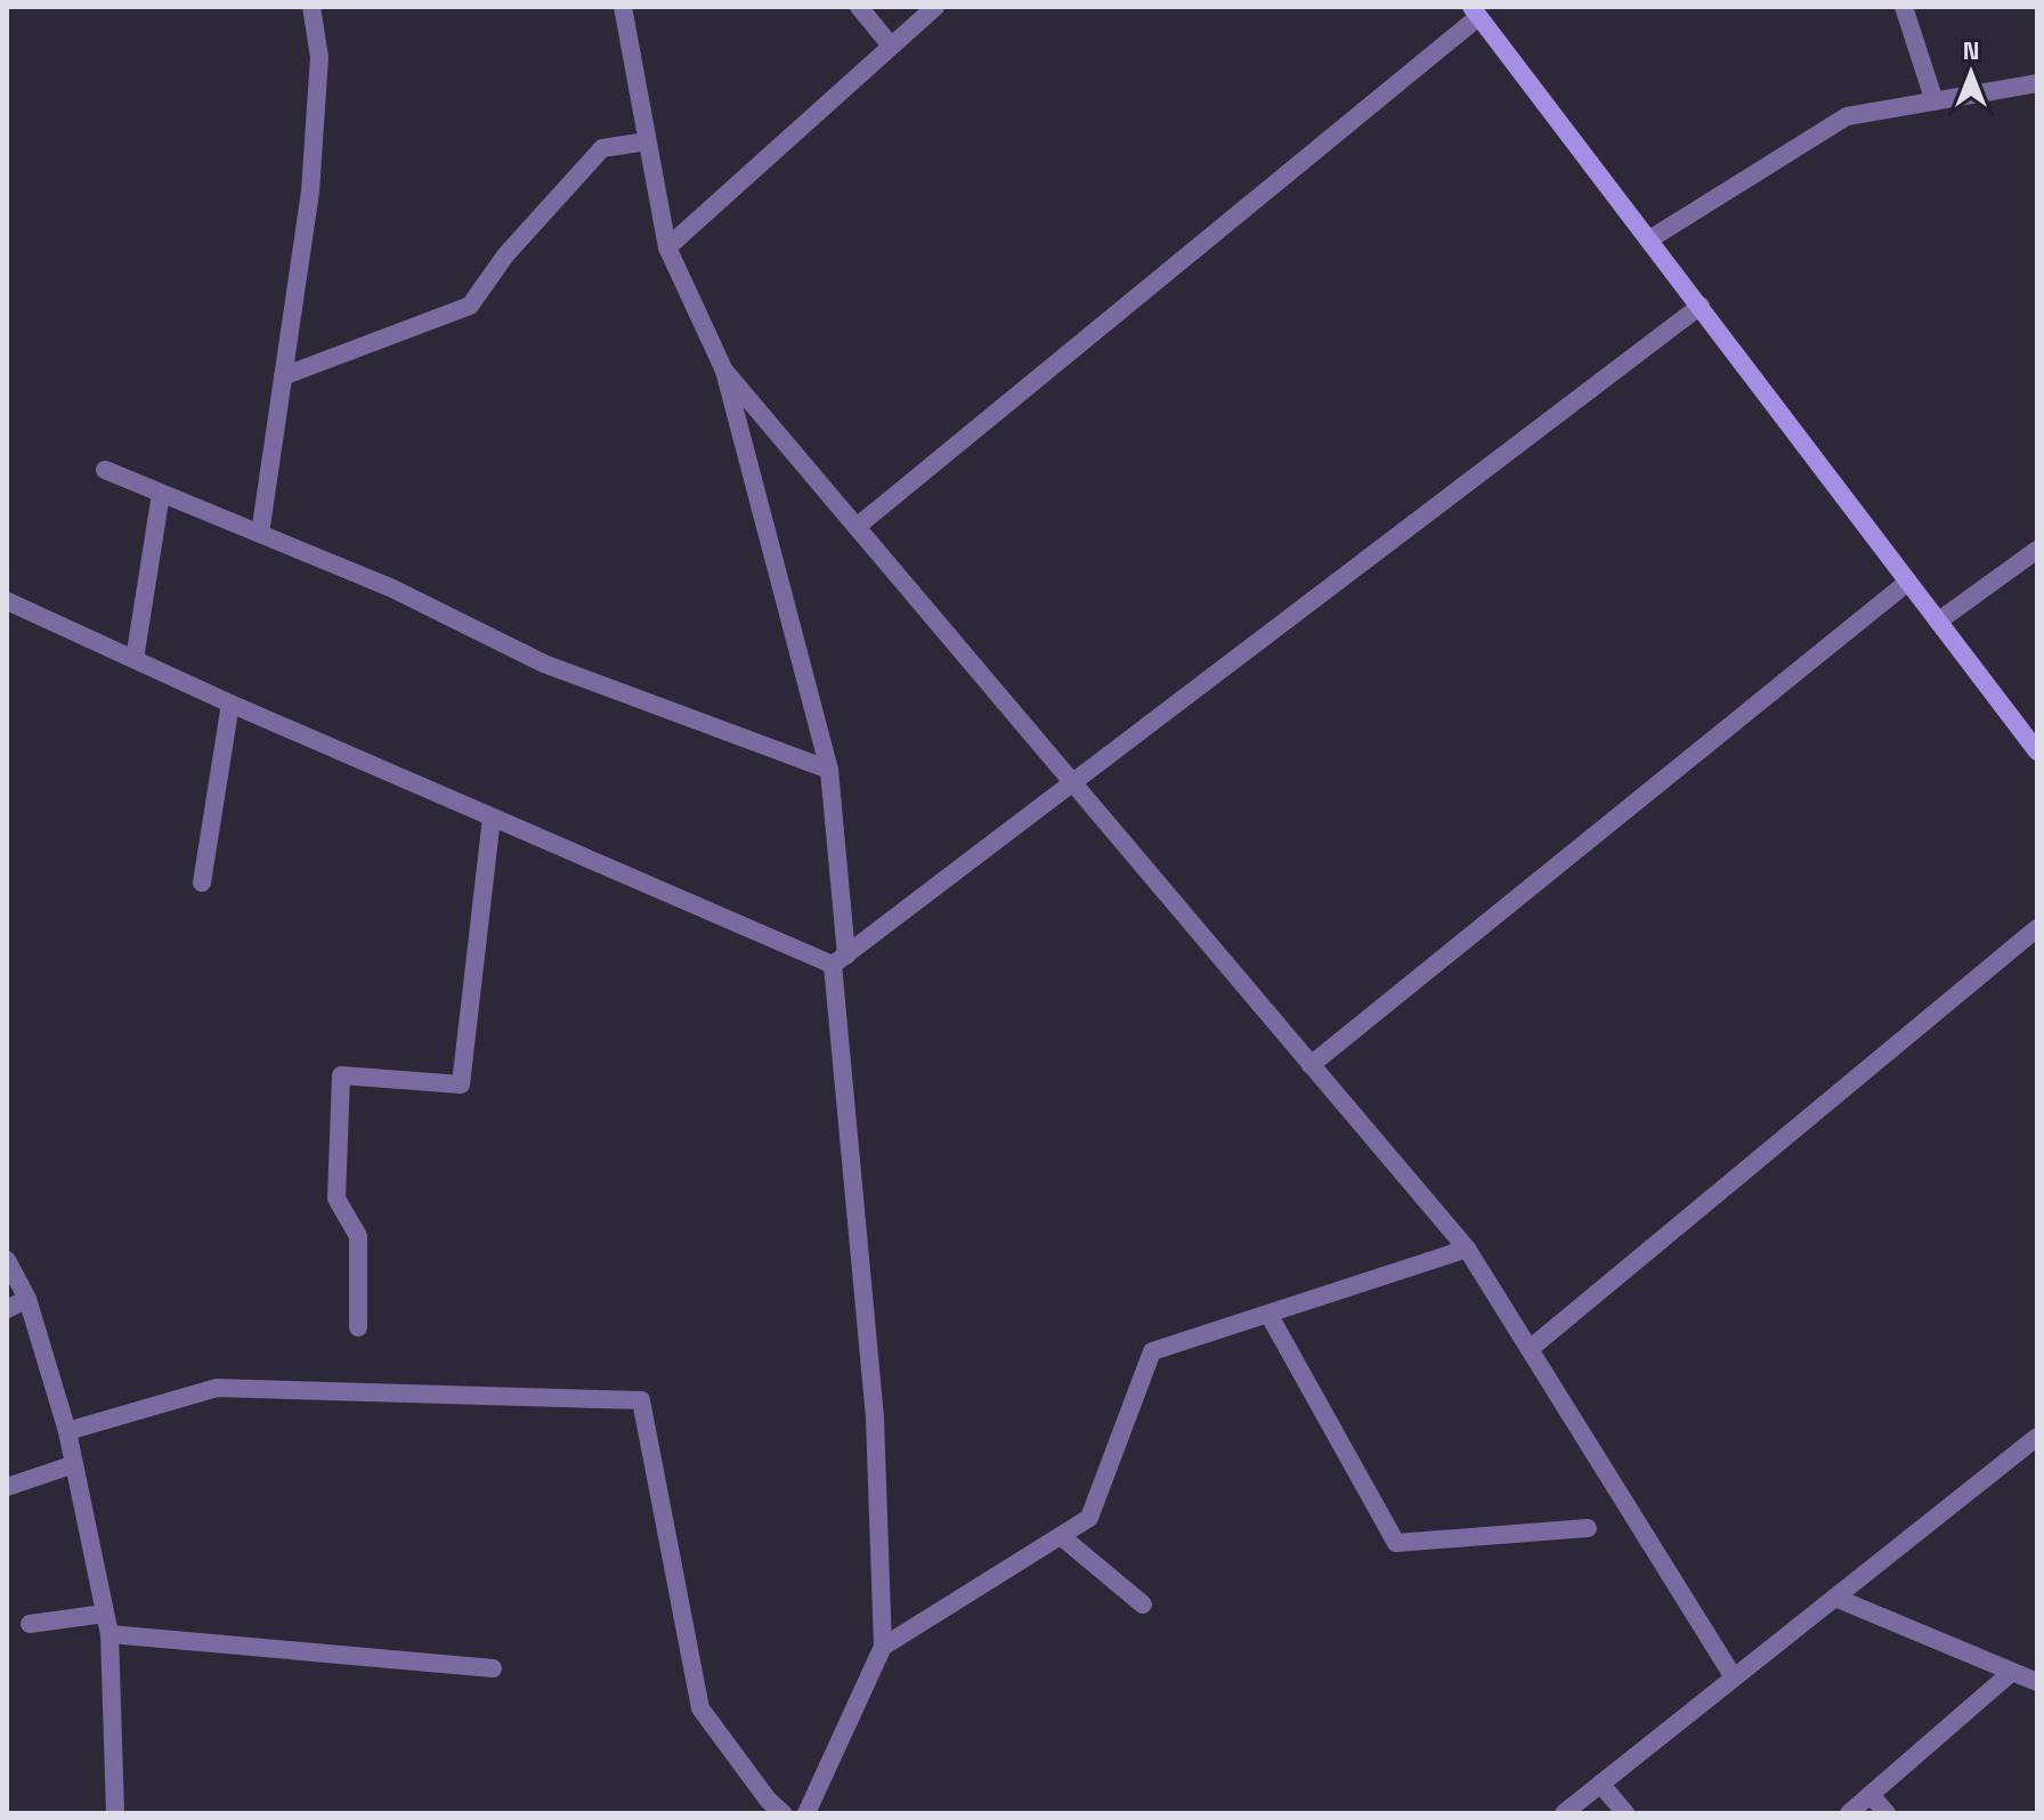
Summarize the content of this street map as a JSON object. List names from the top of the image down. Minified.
{"north":"top"}
